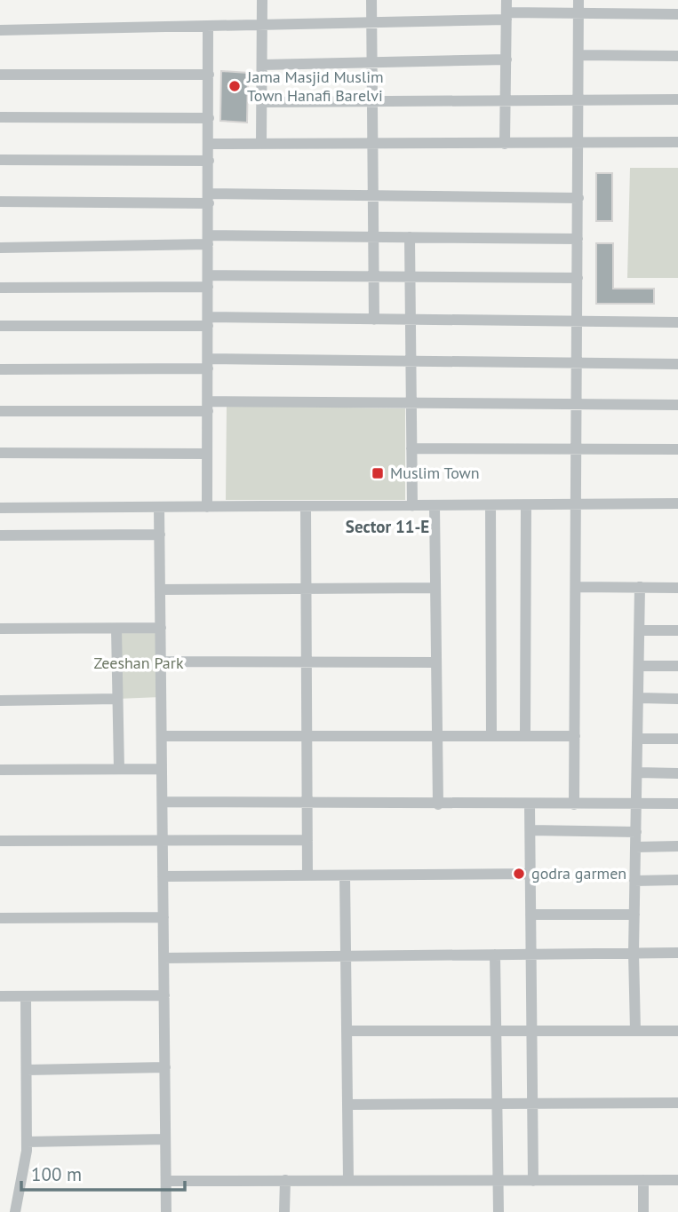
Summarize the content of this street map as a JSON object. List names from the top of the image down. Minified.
{"districts":["Sector 11-E"],"parks":["Zeeshan Park"],"places":{"other":["Jama Masjid Muslim Town Hanafi Barelvi","godra garmen"],"transit":["Muslim Town"]},"scale_bar":"100 m"}
